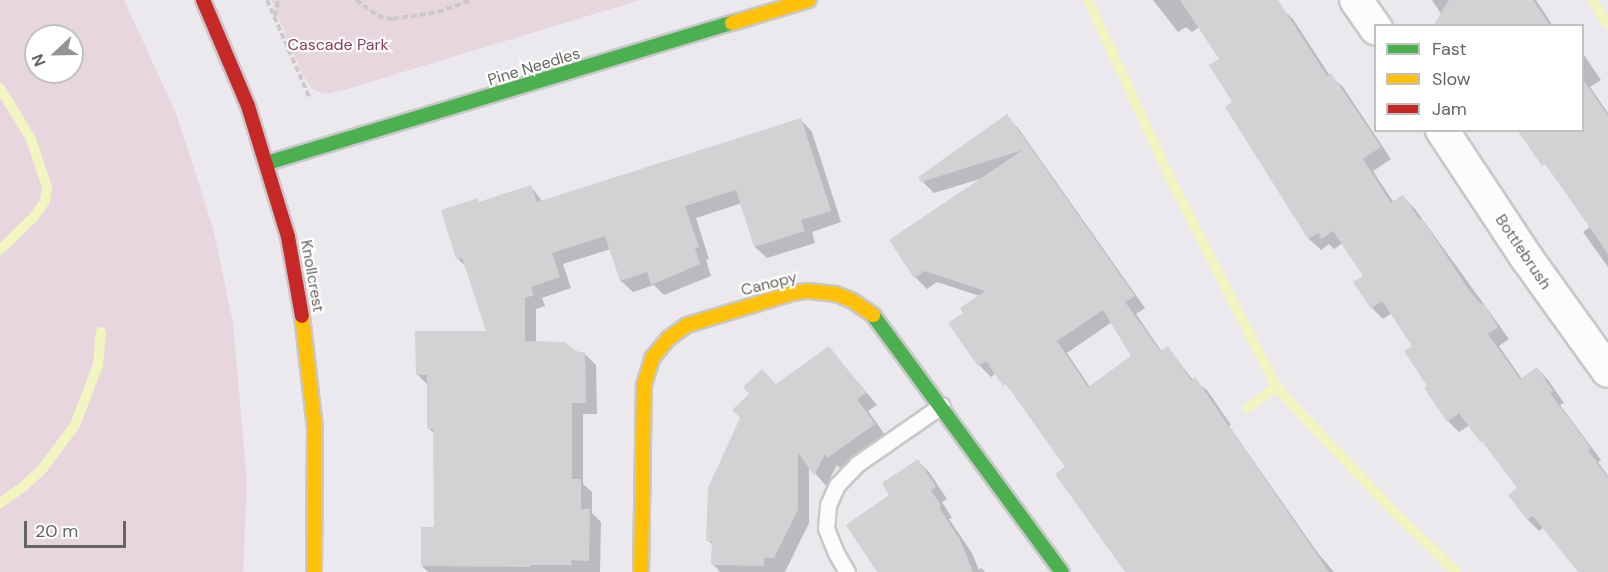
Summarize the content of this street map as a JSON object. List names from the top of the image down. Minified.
{"streets":{"street":["Pine Needles","Bottlebrush","Knollcrest","Canopy"]},"crossings":[["Pine Needles","Knollcrest"]],"parks":["Cascade Park"],"legend":["Fast","Slow","Jam"],"scale_bar":"20 m","north":"left"}
